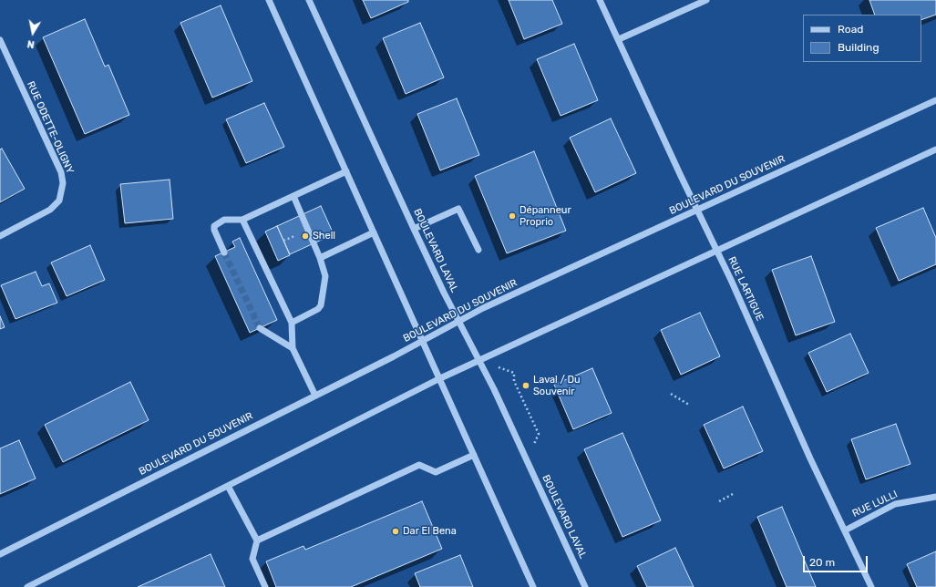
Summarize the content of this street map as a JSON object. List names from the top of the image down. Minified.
{"streets":{"street":["RUE ODETTE-OLIGNY","BOULEVARD DU SOUVENIR","BOULEVARD LAVAL","RUE LARTIGUE","RUE LULLI"]},"crossings":[["BOULEVARD DU SOUVENIR","BOULEVARD LAVAL"],["BOULEVARD DU SOUVENIR","RUE LARTIGUE"],["RUE LARTIGUE","RUE LULLI"]],"places":["Dépanneur Proprio","Shell","Laval / Du Souvenir","Dar El Bena"],"legend":["Road","Building"],"scale_bar":"20 m","north":"bottom"}
